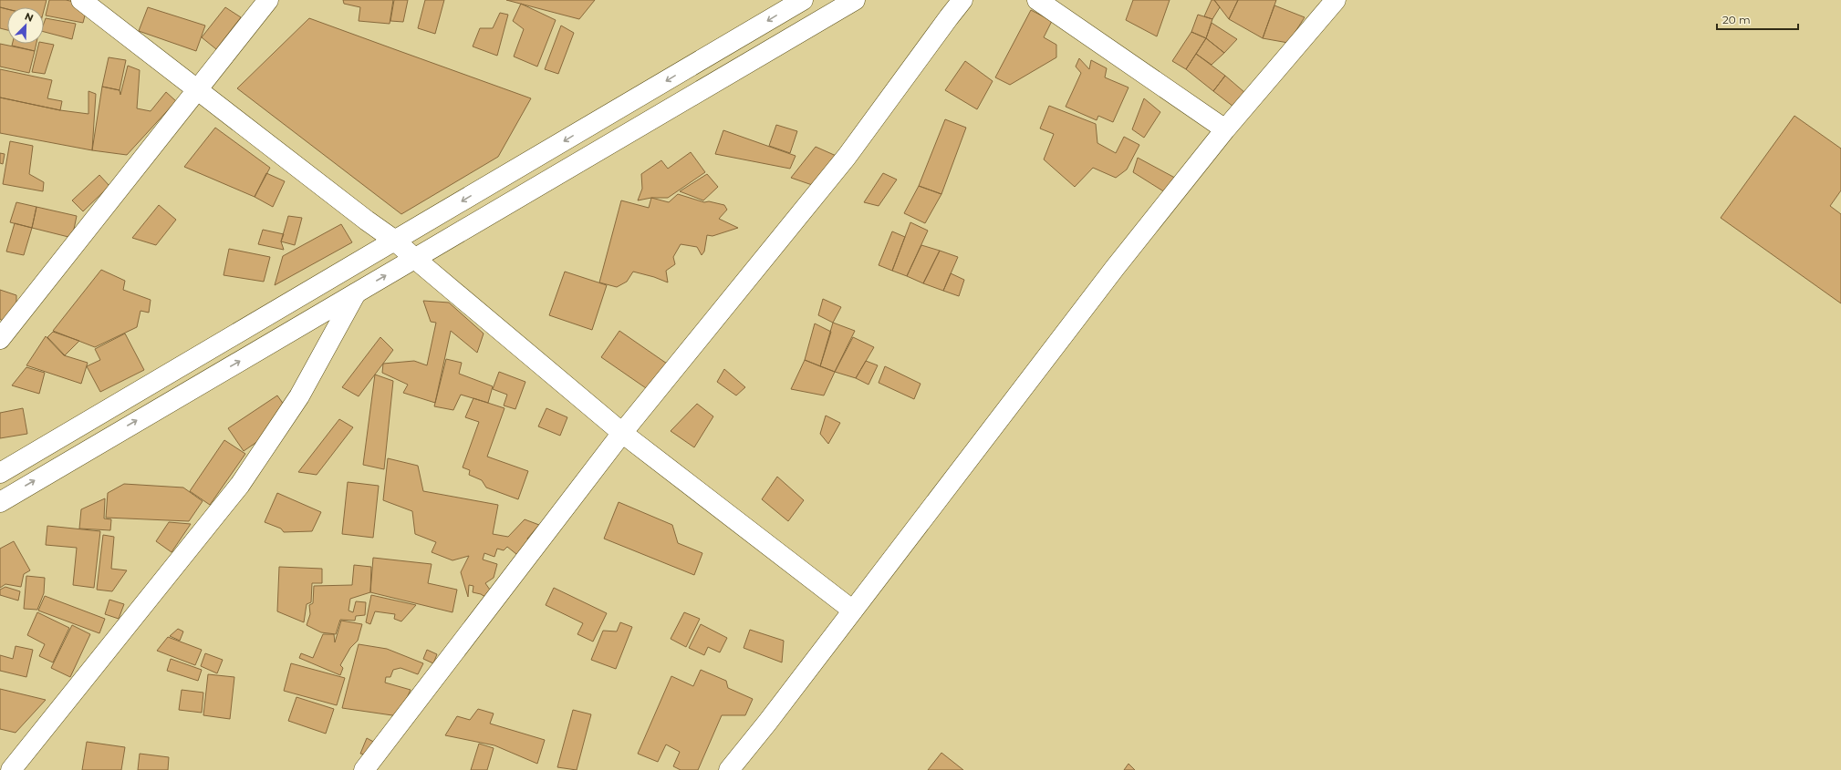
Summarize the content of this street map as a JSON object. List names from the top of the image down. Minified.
{"scale_bar":"20 m","north":"top right"}
